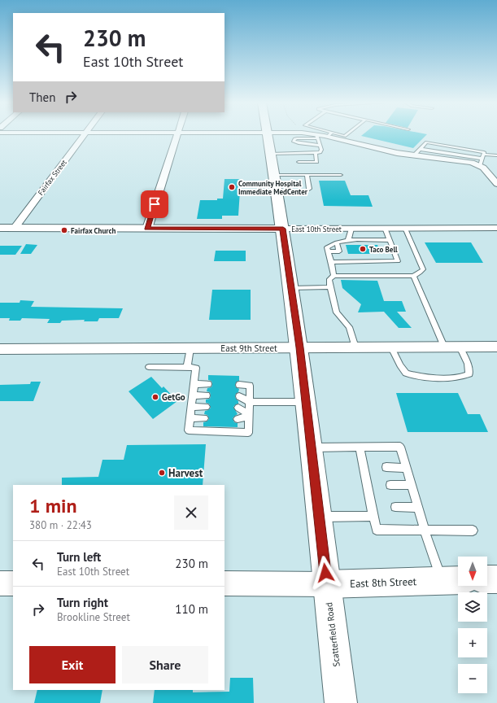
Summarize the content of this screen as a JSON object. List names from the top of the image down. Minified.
{"streets":{"main road":["East 8th Street","Scatterfield Road"],"street":["Fairfax Street","East 10th Street","East 9th Street"]},"crossings":[["Fairfax Street","East 10th Street"],["East 10th Street","Scatterfield Road"],["East 9th Street","Scatterfield Road"],["East 8th Street","Scatterfield Road"]],"places":["Community Hospital Immediate MedCenter","Fairfax Church","Taco Bell","GetGo","Harvest"],"north":"bottom","page":{"turn":["230 m","East 10th Street"],"then":"Then","heading":["1 min","380 m · 22:43"],"list":[{"name":"Turn left","note":"East 10th Street","value":"230 m"},{"name":"Turn right","note":"Brookline Street","value":"110 m"}],"map_buttons":["+","−"],"buttons":["Exit","Share"]}}
